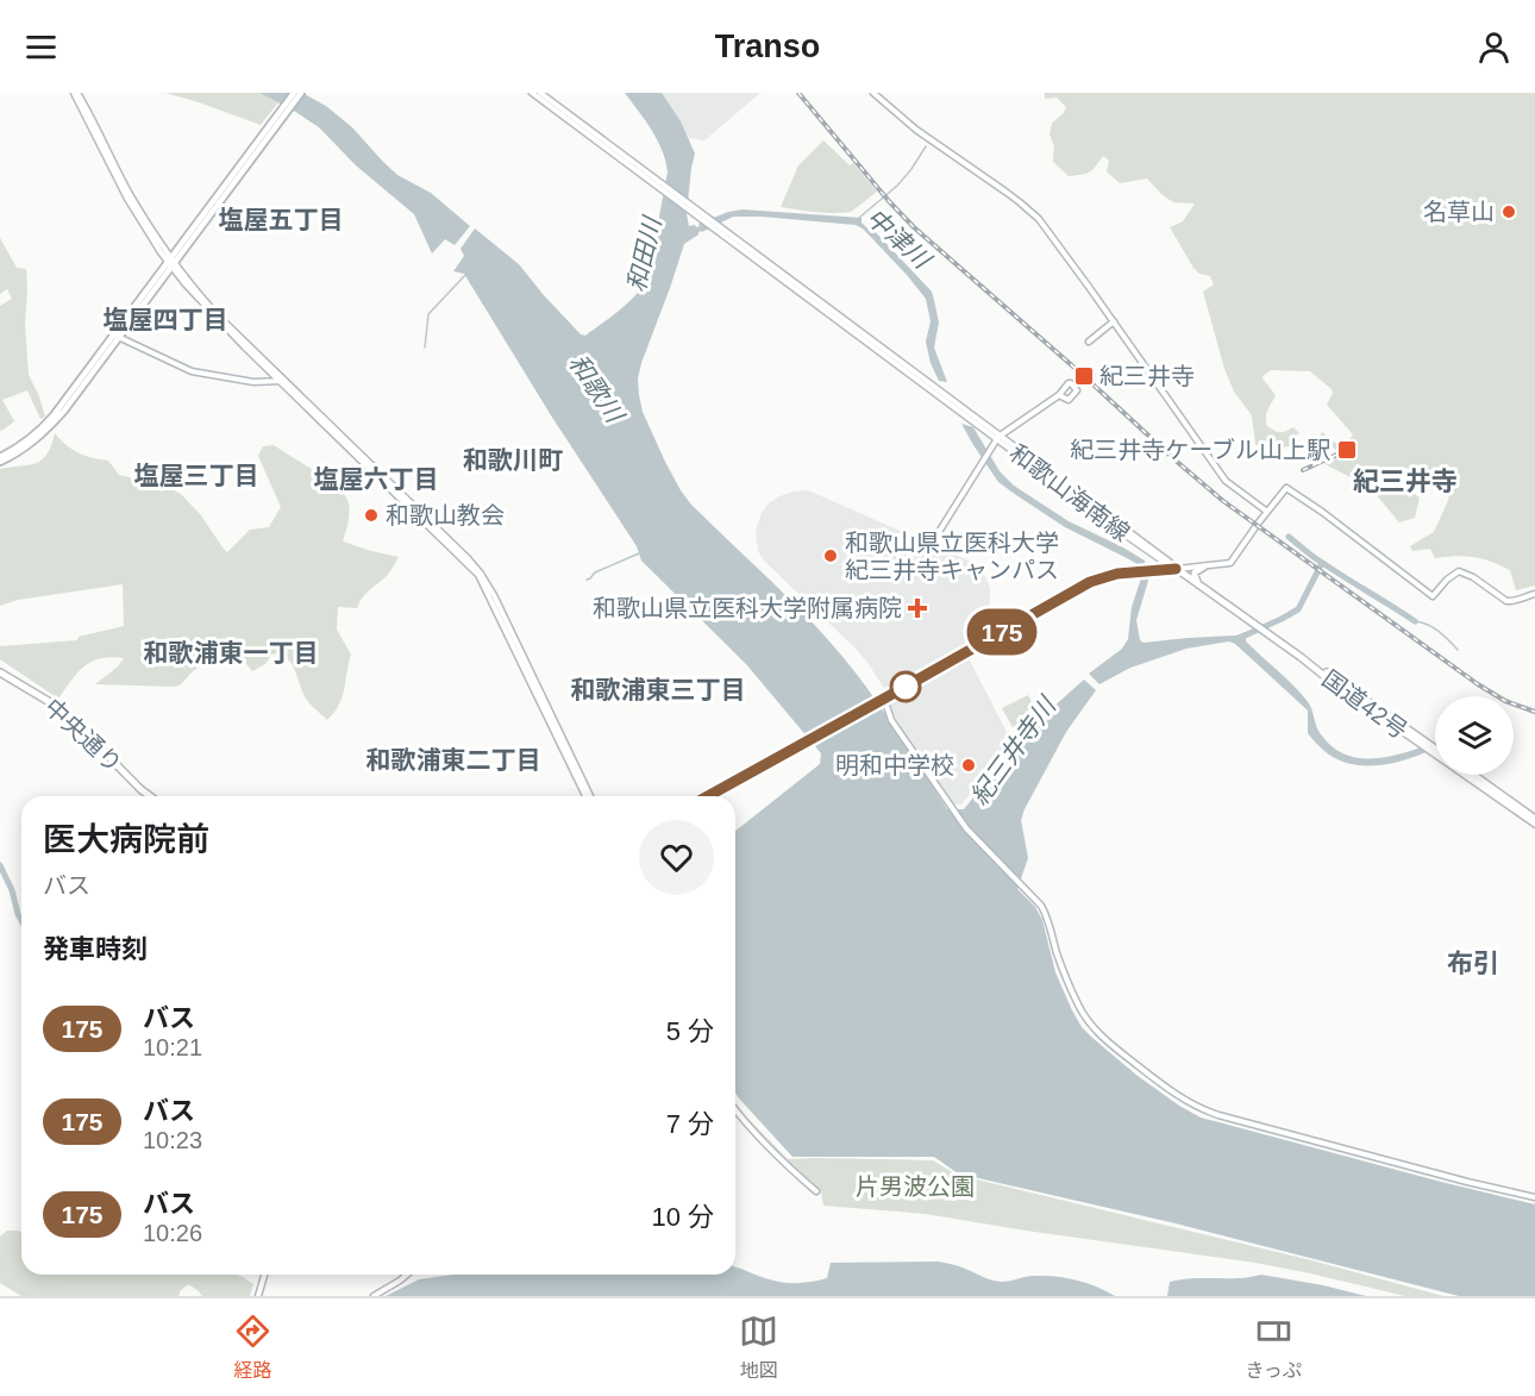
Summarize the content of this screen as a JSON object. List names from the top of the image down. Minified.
{"streets":{"highway":["国道42号","中央通り"],"main road":["和歌山海南線"]},"crossings":[["和歌山海南線","国道42号"]],"districts":["塩屋五丁目","塩屋四丁目","和歌川町","塩屋三丁目","塩屋六丁目","紀三井寺","和歌浦東一丁目","和歌浦東三丁目","和歌浦東二丁目","布引"],"water":["中津川","和田川","和歌川","紀三井寺川"],"parks":["片男波公園"],"places":{"other":["名草山","和歌山教会","和歌山県立医科大学 紀三井寺キャンパス","明和中学校"],"transit":["紀三井寺","紀三井寺ケーブル山上駅"],"health":["和歌山県立医科大学附属病院"]},"lines":["bus line 175"],"page":{"header":"Transo","on_map":"175","heading":[["医大病院前","バス"],"発車時刻"],"list":[{"mark":"175","name":"バス","note":"10:21","value":"5 分"},{"mark":"175","name":"バス","note":"10:23","value":"7 分"},{"mark":"175","name":"バス","note":"10:26","value":"10 分"}],"tabs":["経路","地図","きっぷ"]}}
